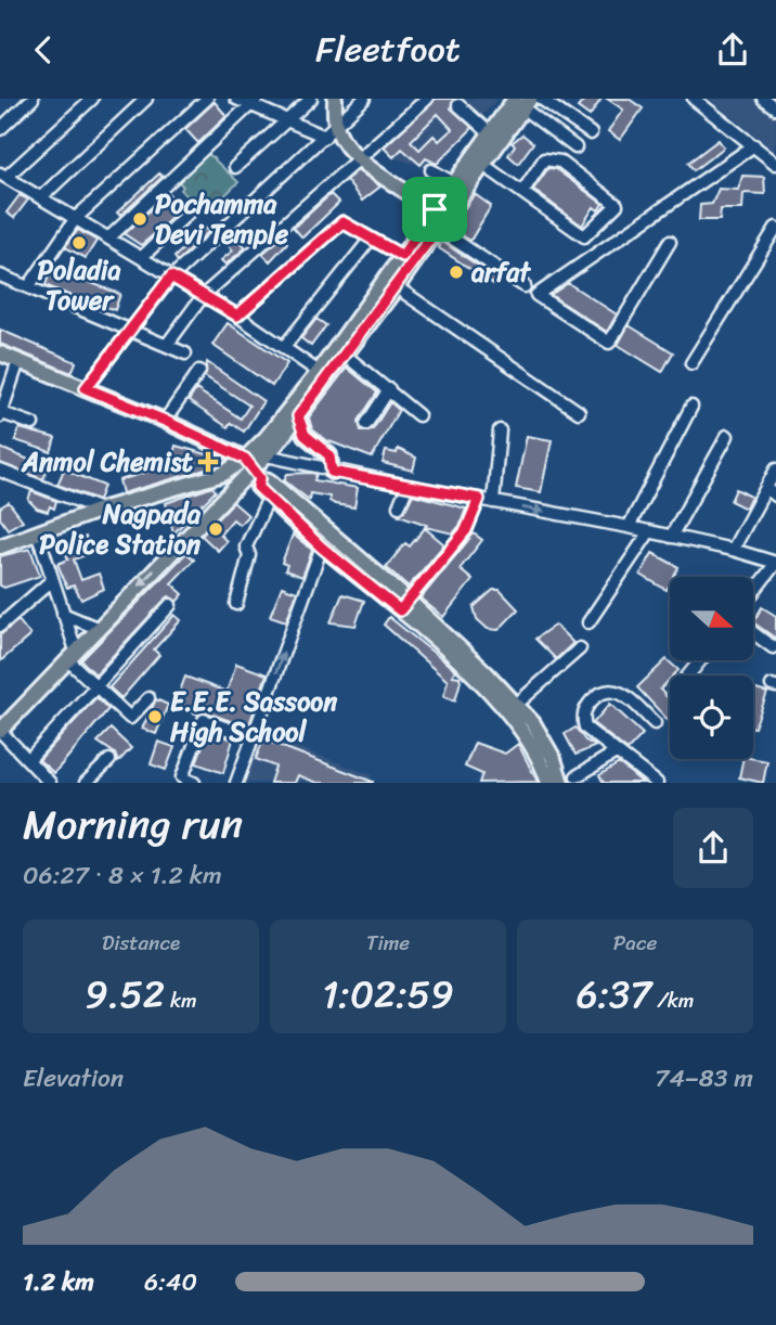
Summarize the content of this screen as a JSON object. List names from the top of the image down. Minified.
{"places":{"other":["Pochamma Devi Temple","Poladia Tower","arfat","Nagpada Police Station","E.E.E. Sassoon High School"],"health":["Anmol Chemist"]},"north":"right","page":{"header":"Fleetfoot","heading":["Morning run","06:27 · 8 × 1.2 km"],"stats":[["Distance","9.52 km"],["Time","1:02:59"],["Pace","6:37 /km"]],"chart":["Elevation","74–83 m"],"list":[{"name":"1.2 km","note":"6:40"}]}}
